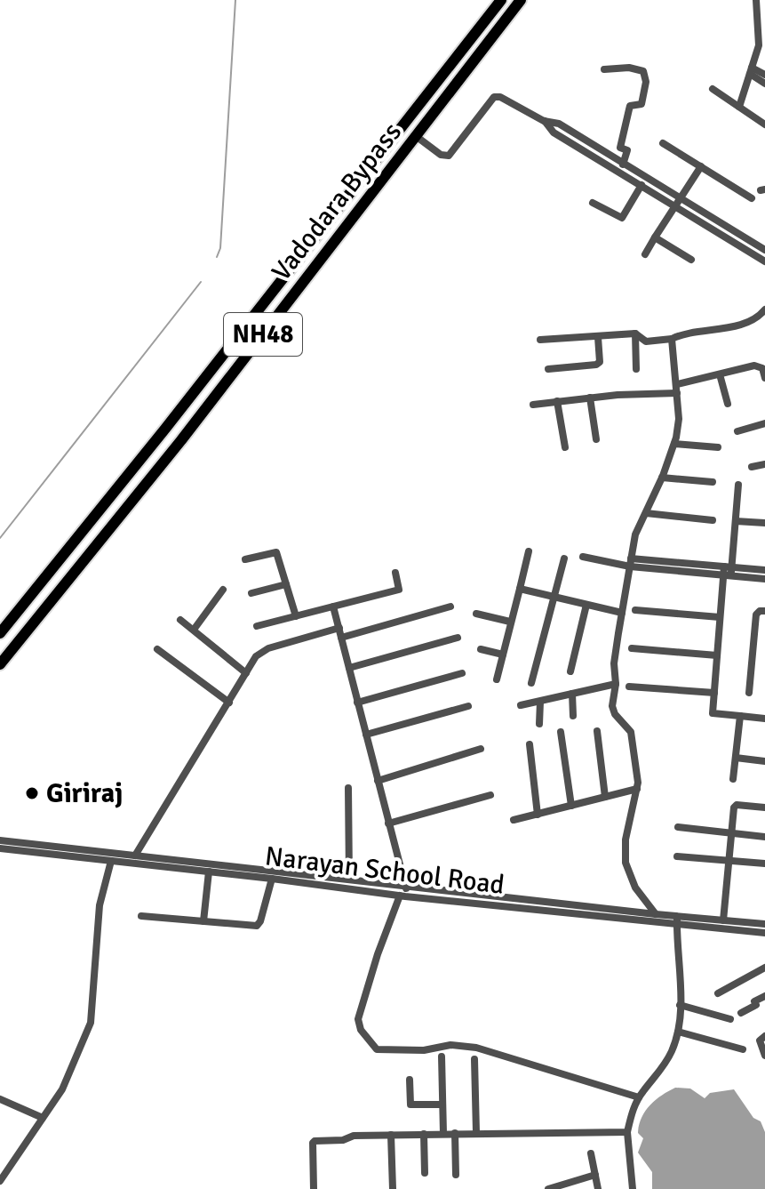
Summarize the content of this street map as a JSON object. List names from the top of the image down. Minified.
{"streets":{"highway":["Vadodara Bypass","NH48"],"street":["Narayan School Road"]},"places":["Giriraj"]}
